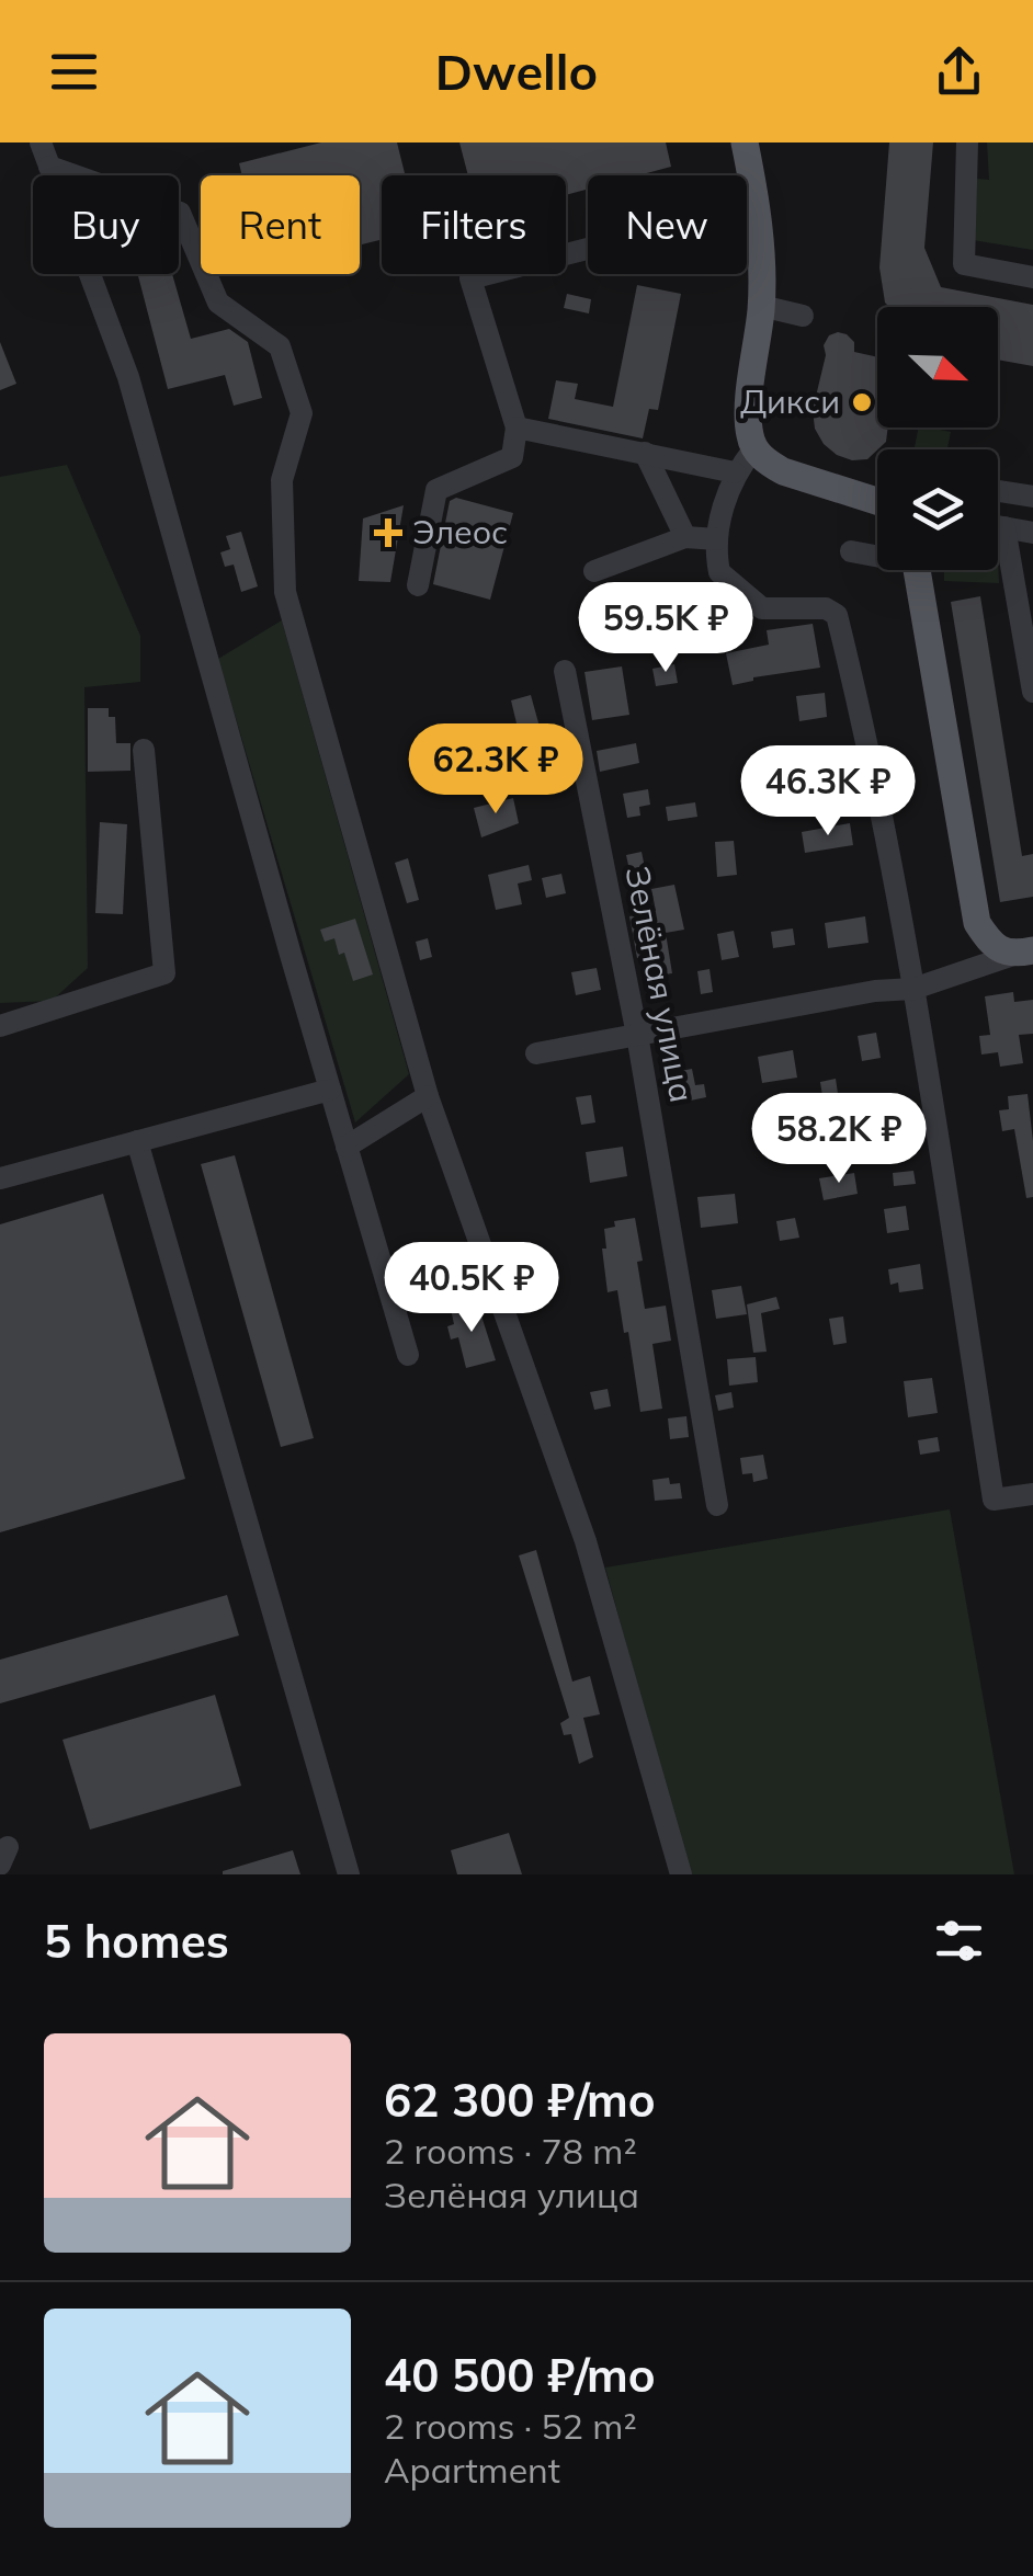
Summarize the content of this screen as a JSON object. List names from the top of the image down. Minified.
{"streets":{"street":["Зелёная улица"]},"places":{"other":["Дикси"],"health":["Элеос"]},"north":"bottom right","page":{"header":"Dwello","chip":["Buy","Rent","Filters","New"],"price":["59.5K ₽","62.3K ₽","46.3K ₽","58.2K ₽","40.5K ₽"],"heading":"5 homes","list":[{"name":"62 300 ₽/mo","note":"2 rooms · 78 m² · Зелёная улица"},{"name":"40 500 ₽/mo","note":"2 rooms · 52 m² · Apartment"}]}}
